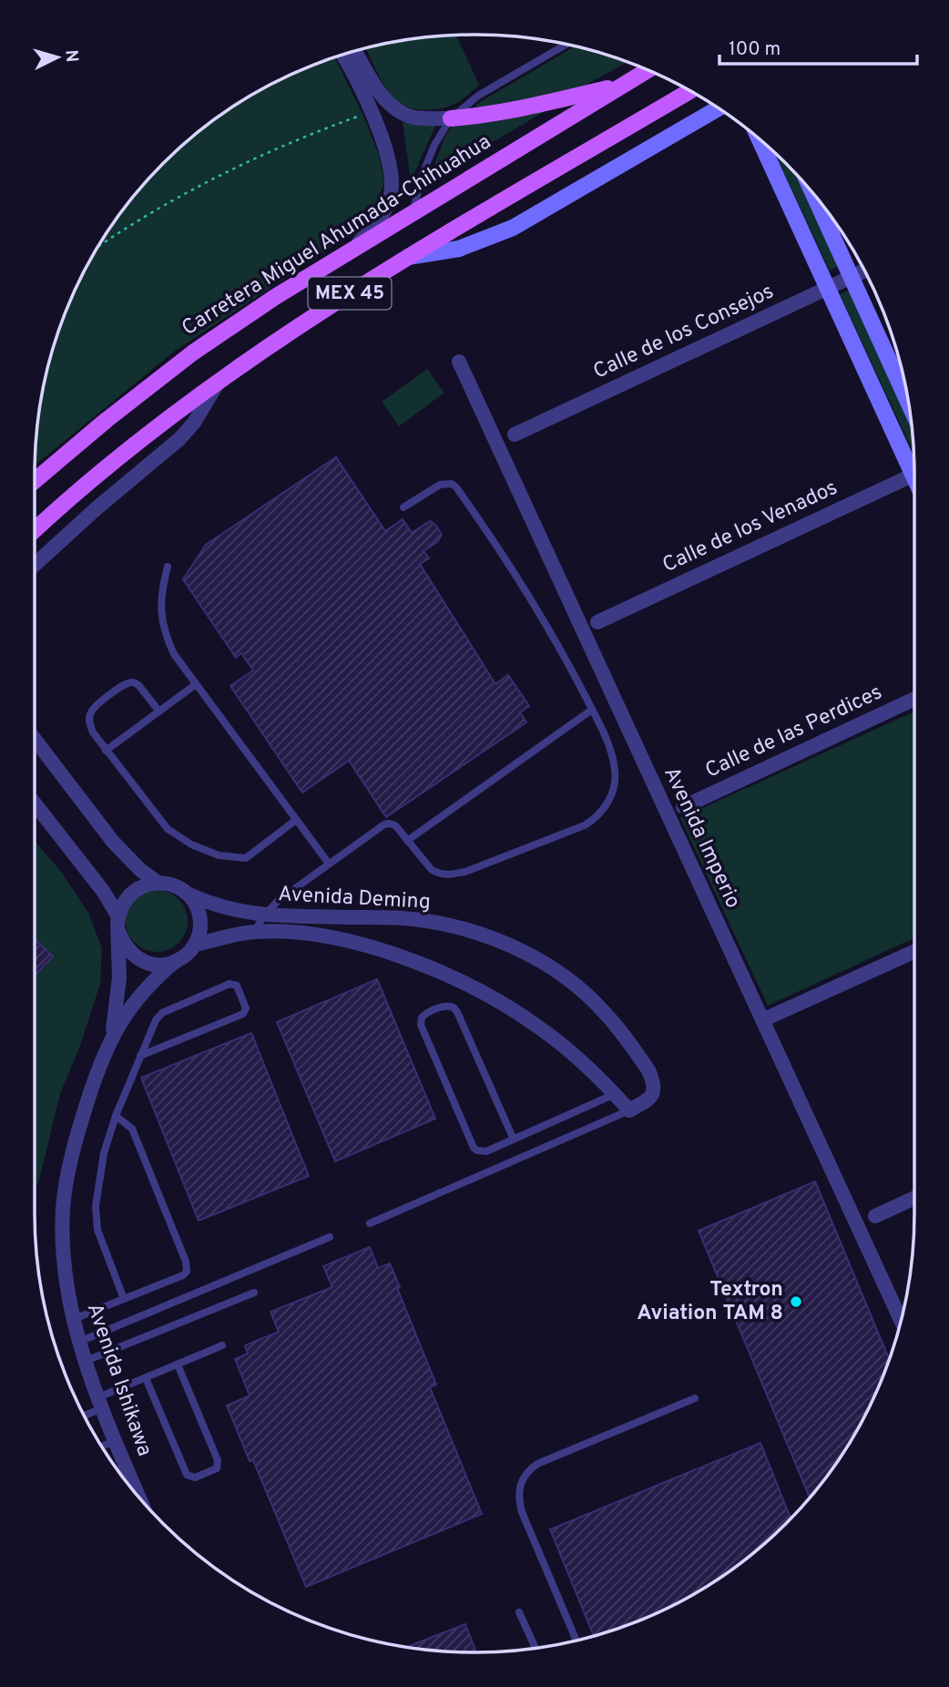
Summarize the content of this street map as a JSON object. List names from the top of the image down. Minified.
{"streets":{"main road":["Carretera Miguel Ahumada-Chihuahua","MEX 45"],"street":["Calle de los Consejos","Calle de los Venados","Calle de las Perdices","Avenida Imperio","Avenida Deming","Avenida Ishikawa"]},"crossings":[["Avenida Deming","Avenida Ishikawa"]],"places":["Textron Aviation TAM 8"],"scale_bar":"100 m","north":"right"}
